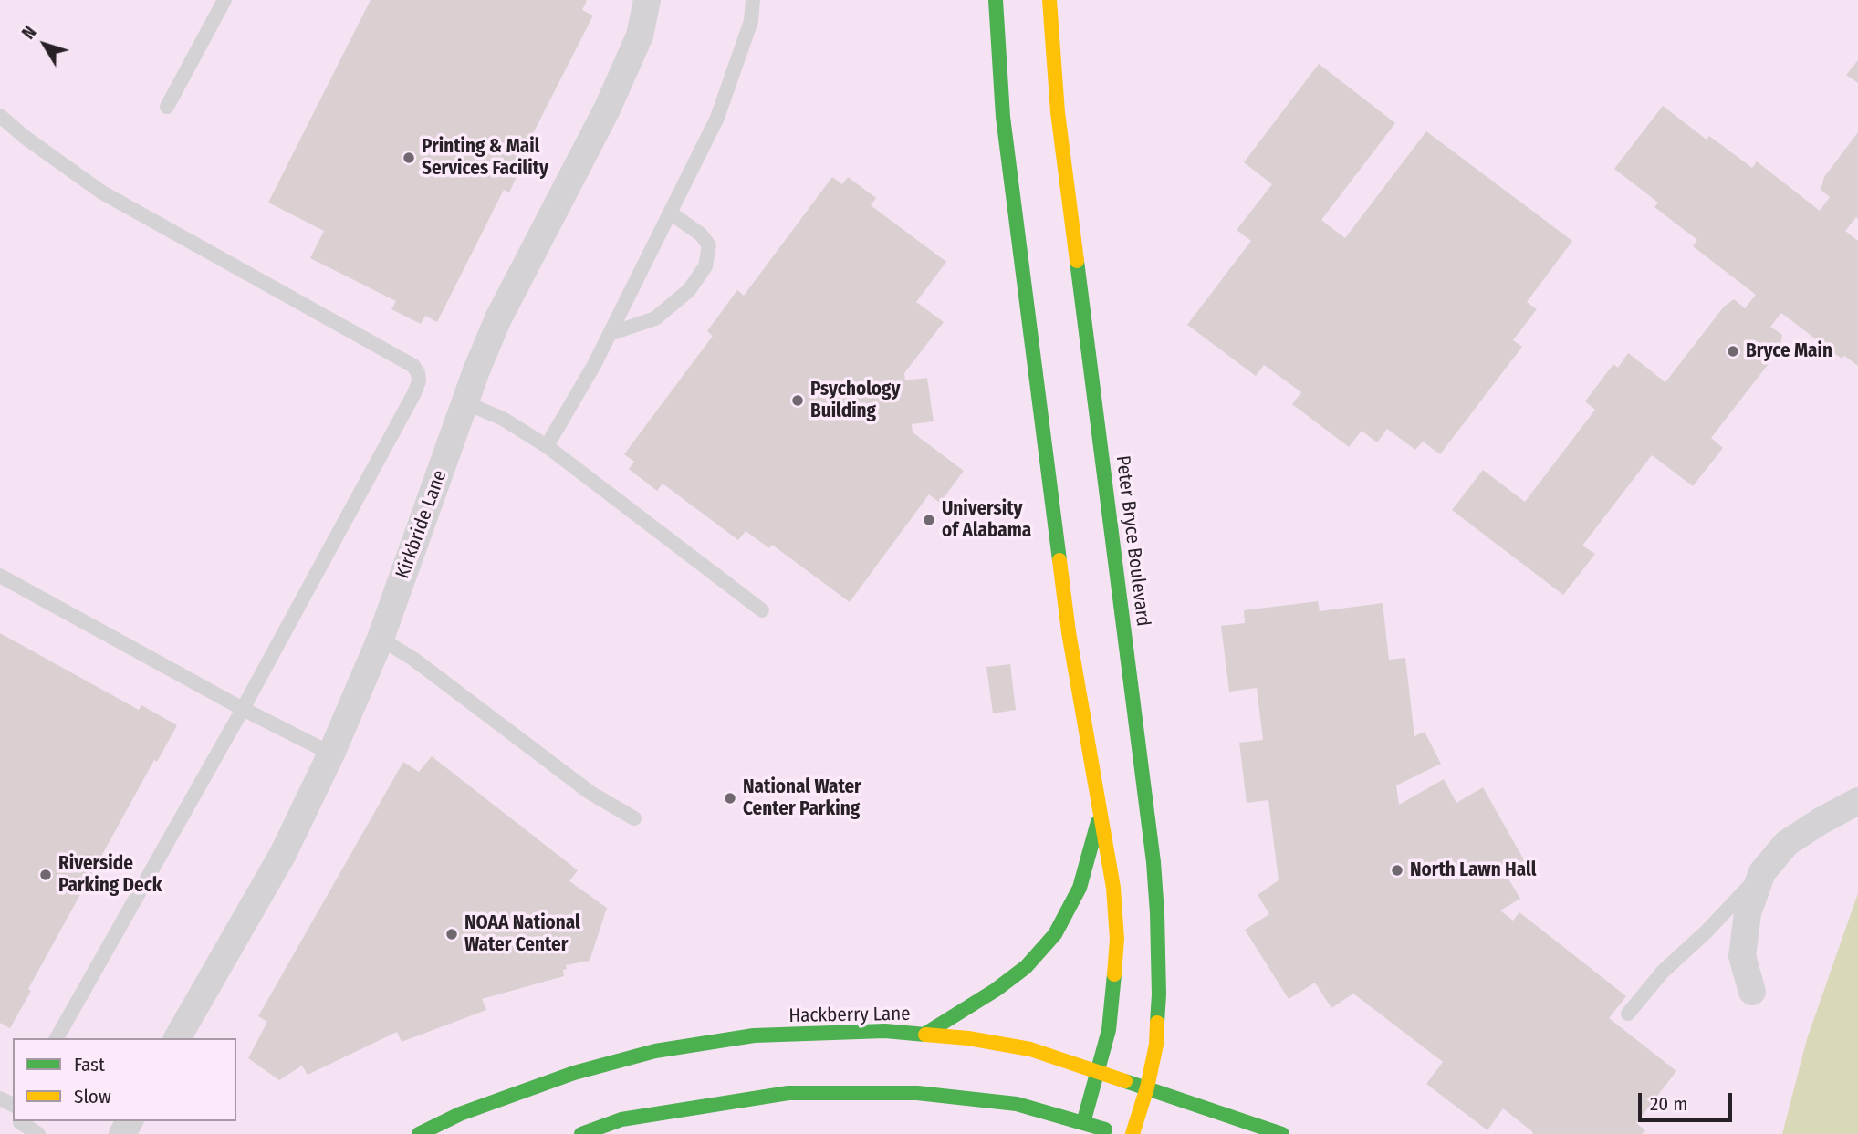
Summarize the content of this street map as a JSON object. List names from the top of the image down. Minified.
{"streets":{"street":["Kirkbride Lane","Peter Bryce Boulevard","Hackberry Lane"]},"crossings":[["Peter Bryce Boulevard","Hackberry Lane"]],"places":["Printing & Mail Services Facility","Bryce Main","Psychology Building","University of Alabama","National Water Center Parking","North Lawn Hall","Riverside Parking Deck","NOAA National Water Center"],"legend":["Fast","Slow"],"scale_bar":"20 m","north":"top left"}
